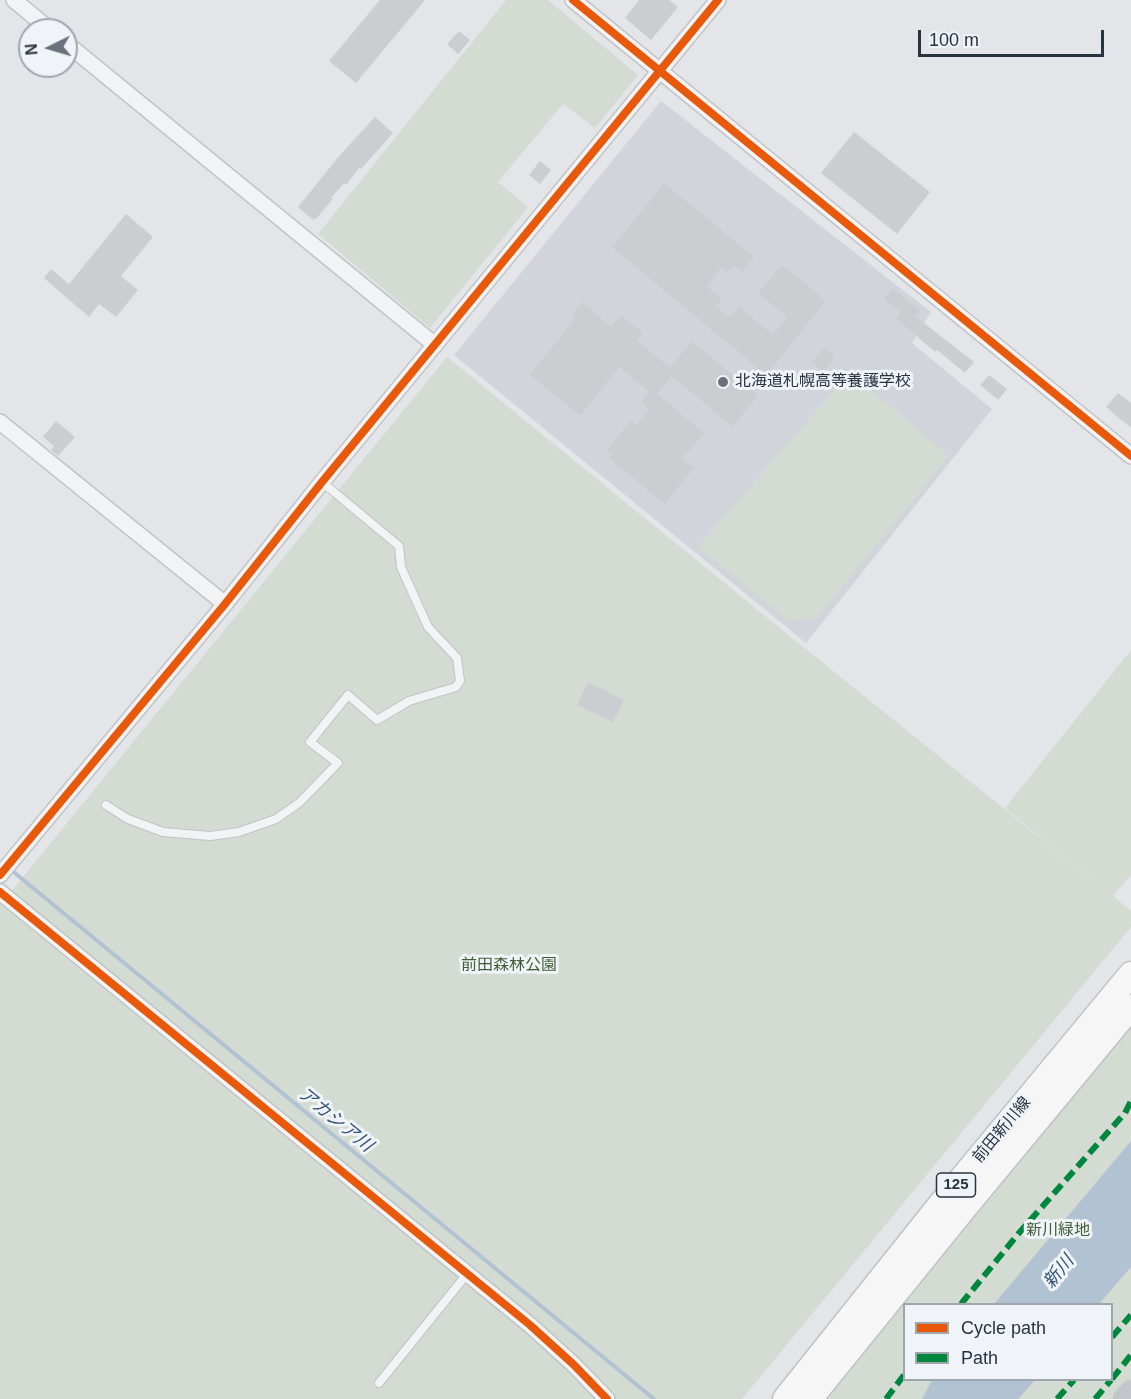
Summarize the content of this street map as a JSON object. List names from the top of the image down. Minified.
{"streets":{"main road":["前田新川線","125"]},"water":["アカシア川","新川"],"parks":["前田森林公園","新川緑地"],"places":["北海道札幌高等養護学校"],"legend":["Cycle path","Path"],"scale_bar":"100 m","north":"left"}
